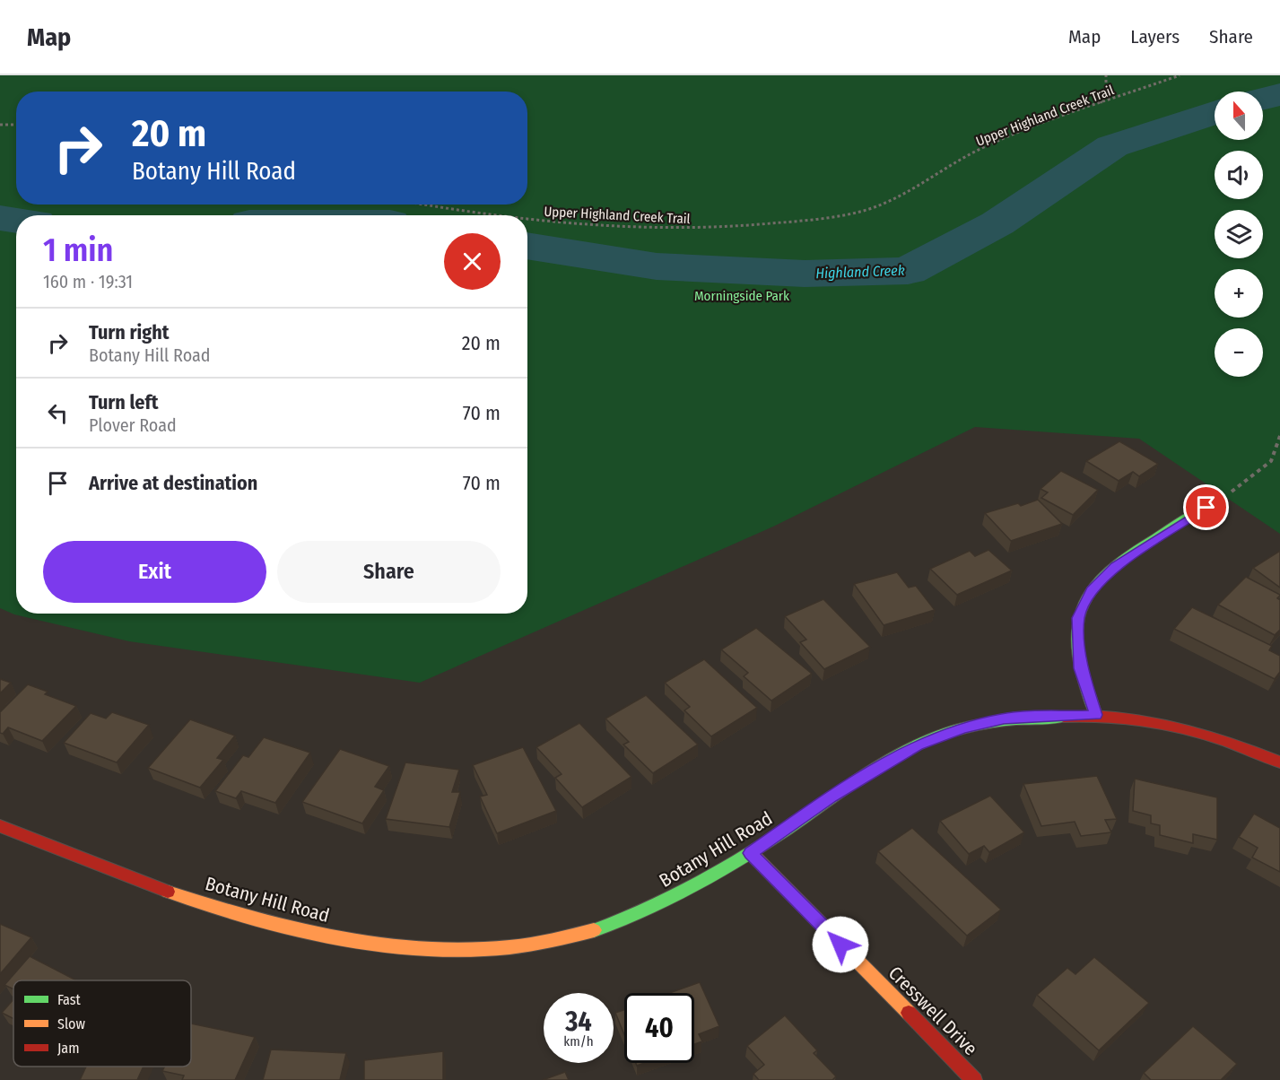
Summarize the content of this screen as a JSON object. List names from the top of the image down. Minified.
{"streets":{"street":["Botany Hill Road","Cresswell Drive"],"path":["Upper Highland Creek Trail"]},"crossings":[["Botany Hill Road","Cresswell Drive"]],"water":["Highland Creek"],"parks":["Morningside Park"],"legend":["Fast","Slow","Jam"],"north":"top","page":{"header":"Map","nav":["Map","Layers","Share"],"map_buttons":["+","−"],"turn":["20 m","Botany Hill Road"],"heading":["1 min","160 m · 19:31"],"list":[{"name":"Turn right","note":"Botany Hill Road","value":"20 m"},{"name":"Turn left","note":"Plover Road","value":"70 m"},{"name":"Arrive at destination","value":"70 m"}],"buttons":["Exit","Share"],"speed":"34 km/h","limit":"40"}}
